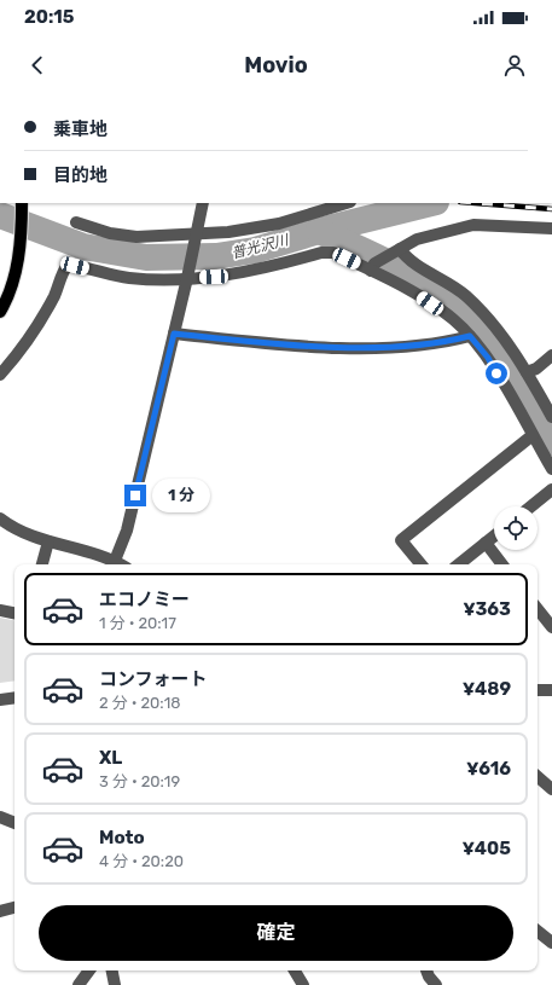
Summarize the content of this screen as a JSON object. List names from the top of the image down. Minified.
{"water":["普光沢川"],"page":{"status":"20:15","header":"Movio","banner":["乗車地","目的地"],"bubble":"1 分","list":[{"name":"エコノミー","note":"1 分 · 20:17","value":"¥363"},{"name":"コンフォート","note":"2 分 · 20:18","value":"¥489"},{"name":"XL","note":"3 分 · 20:19","value":"¥616"},{"name":"Moto","note":"4 分 · 20:20","value":"¥405"}],"buttons":"確定"}}
